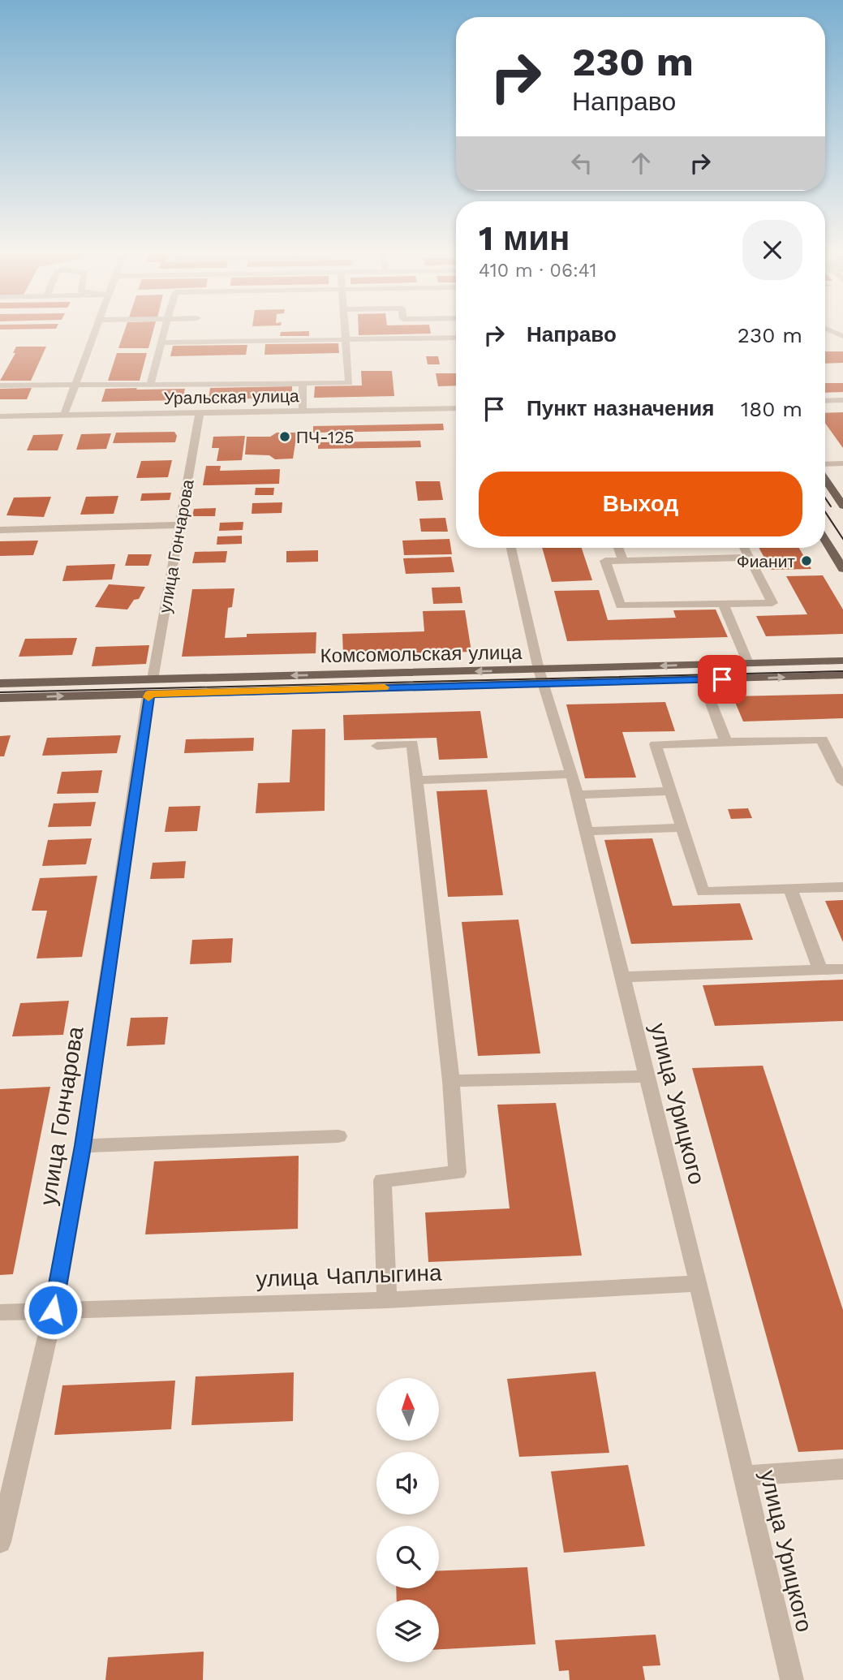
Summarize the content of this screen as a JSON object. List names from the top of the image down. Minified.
{"streets":{"main road":["Комсомольская улица"],"street":["Уральская улица","улица Гончарова","улица Урицкого","улица Чаплыгина"]},"crossings":[["Уральская улица","улица Гончарова"],["улица Гончарова","Комсомольская улица"],["улица Гончарова","улица Чаплыгина"],["Комсомольская улица","улица Урицкого"],["улица Урицкого","улица Чаплыгина"]],"places":["ПЧ-125","Фианит"],"north":"top","page":{"turn":["230 m","Направо"],"heading":["1 мин","410 m · 06:41"],"list":[{"name":"Направо","value":"230 m"},{"name":"Пункт назначения","value":"180 m"}],"buttons":"Выход"}}
